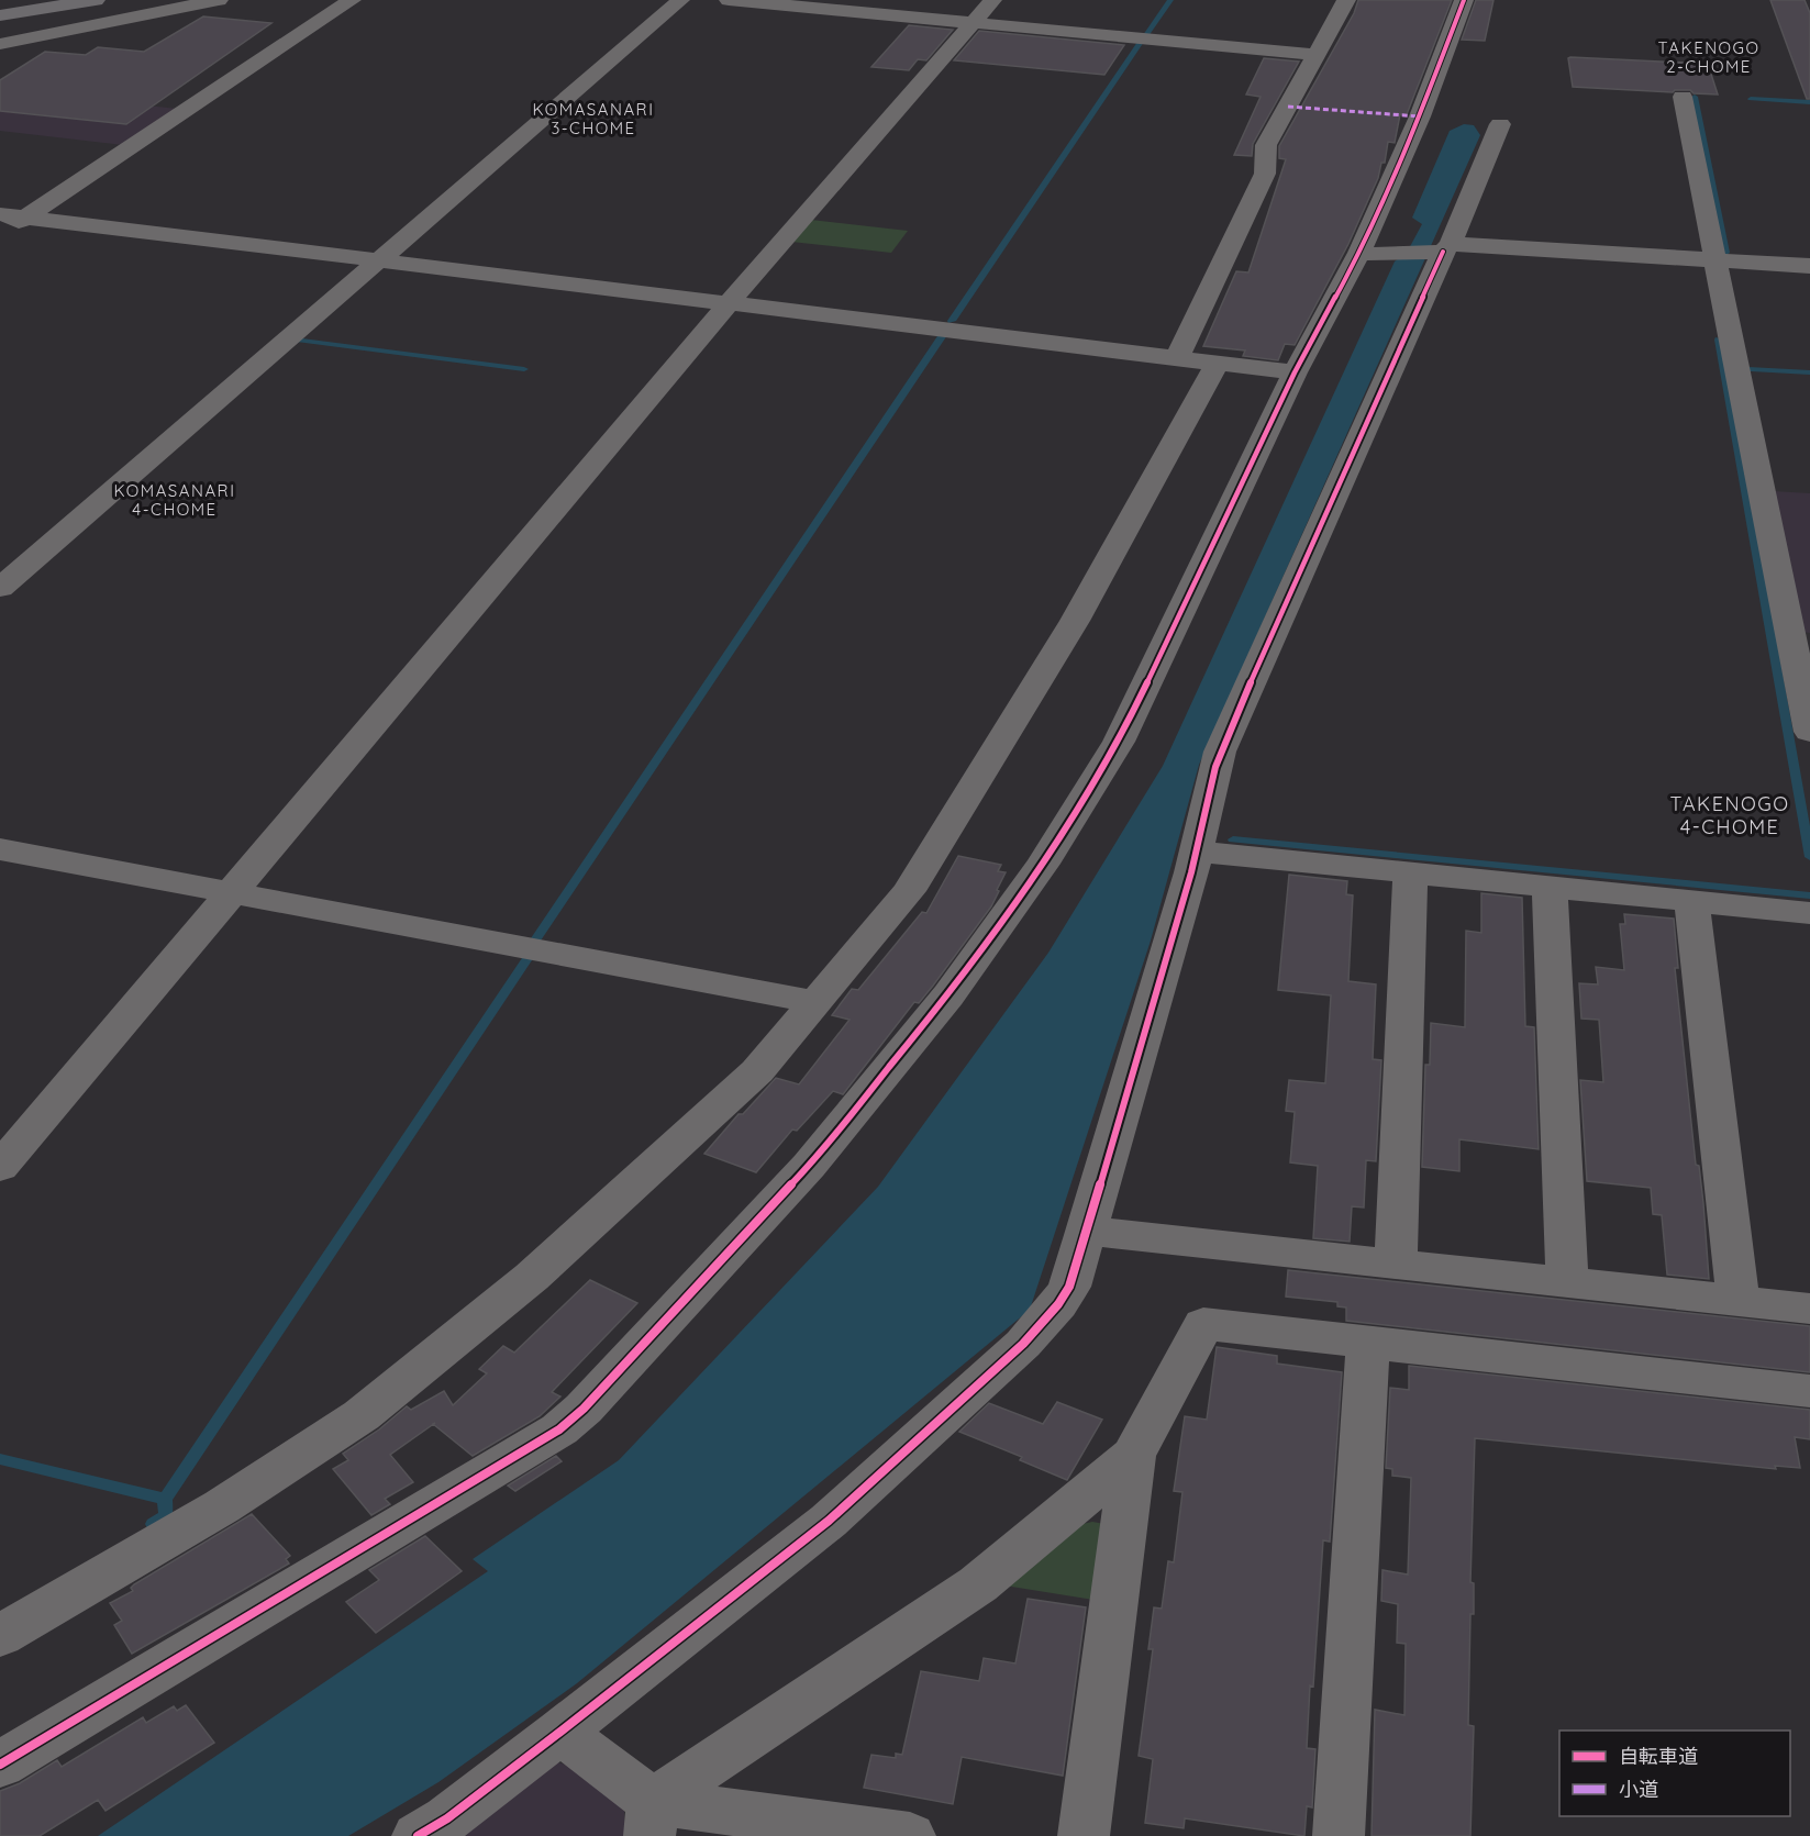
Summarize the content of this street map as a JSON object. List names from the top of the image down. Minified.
{"districts":["TAKENOGO 2-CHOME","KOMASANARI 3-CHOME","KOMASANARI 4-CHOME","TAKENOGO 4-CHOME"],"legend":["自転車道","小道"]}
